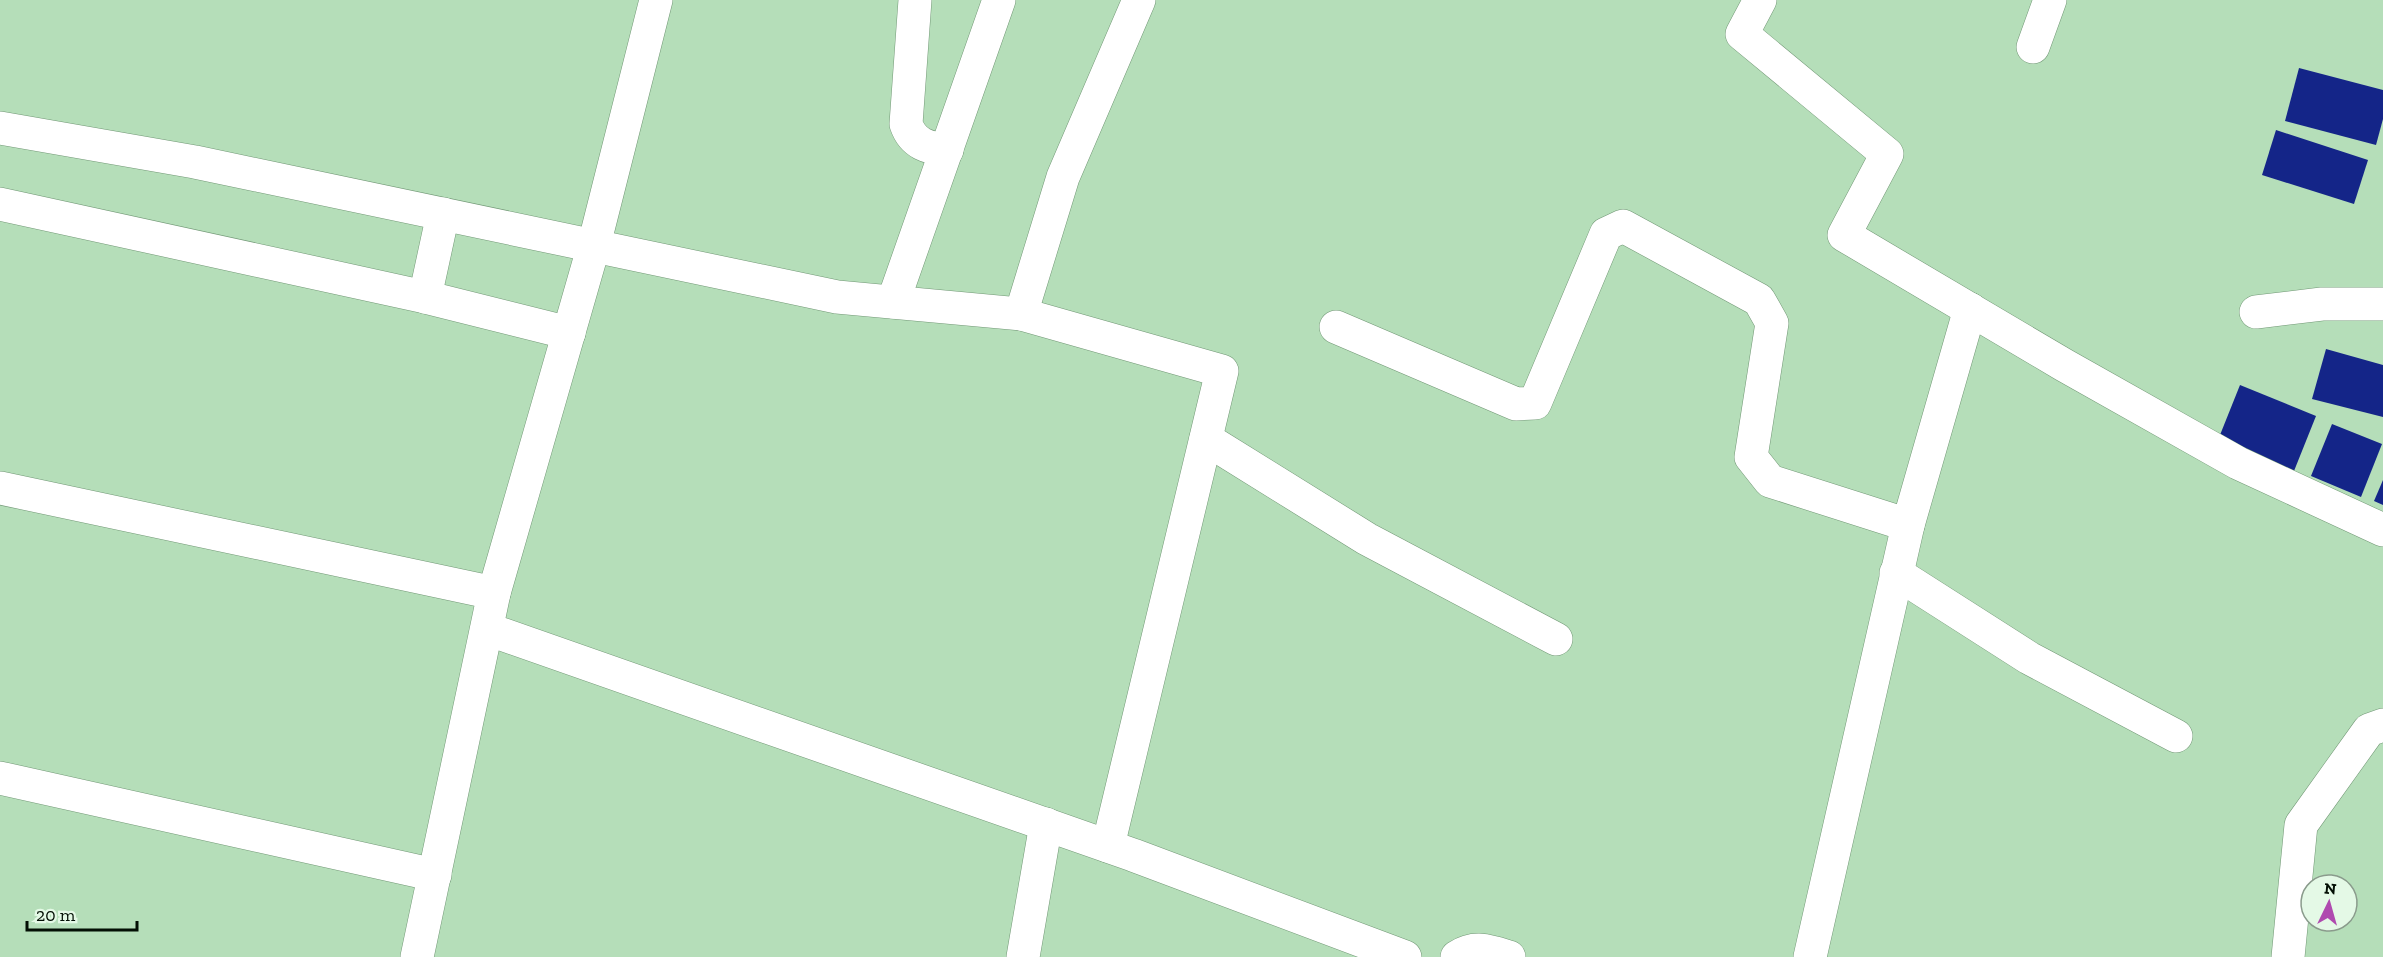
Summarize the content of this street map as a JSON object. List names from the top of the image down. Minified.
{"scale_bar":"20 m","north":"top"}
